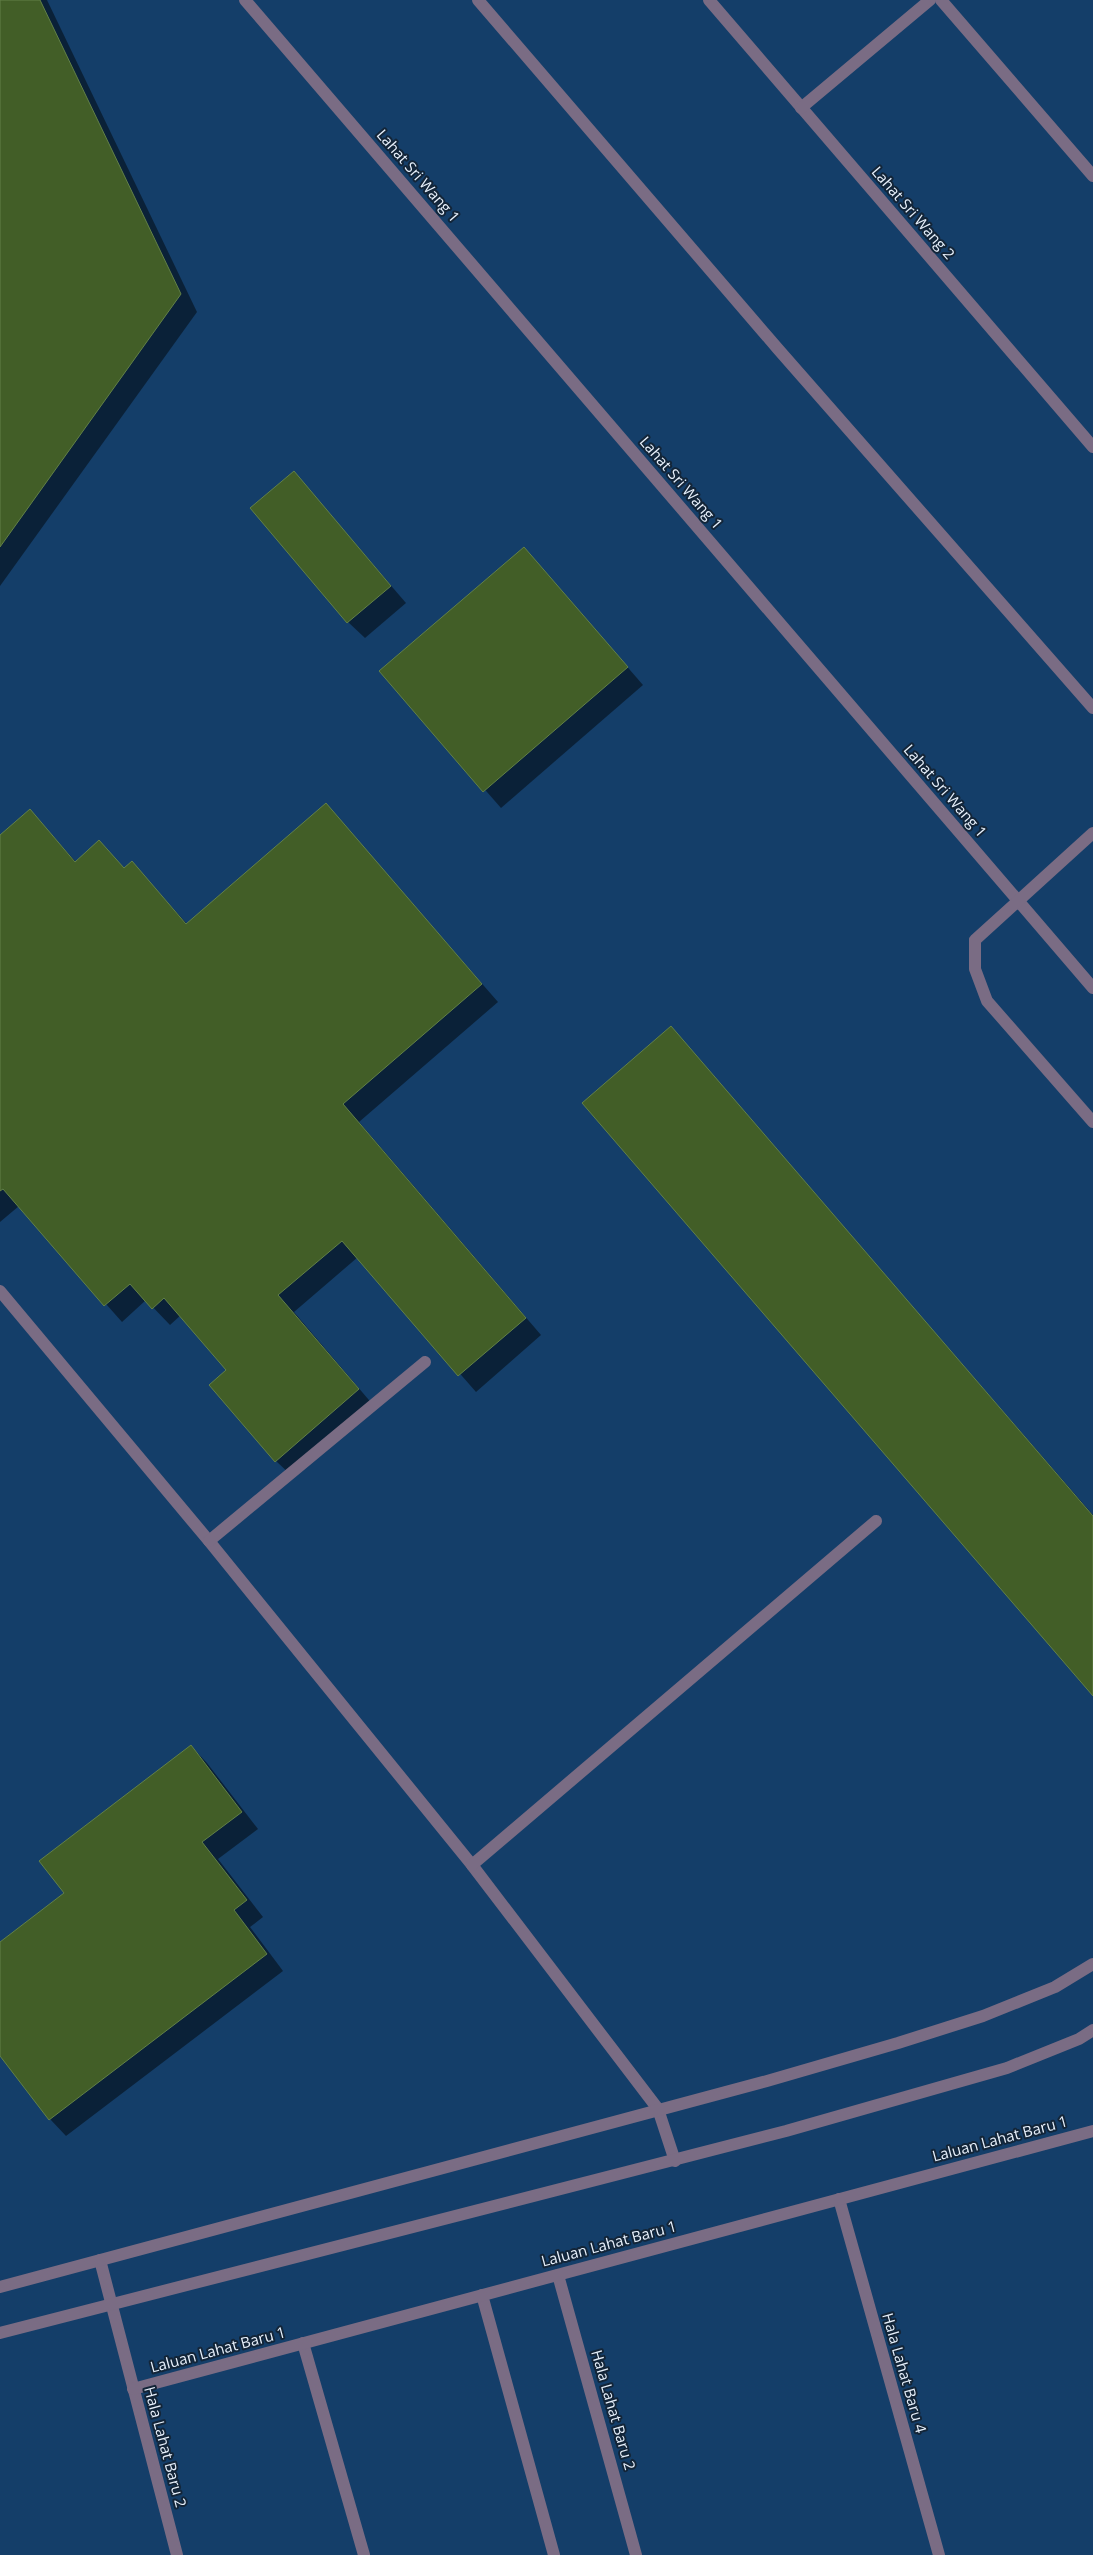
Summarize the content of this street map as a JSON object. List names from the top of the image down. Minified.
{"streets":{"street":["Lahat Sri Wang 1","Lahat Sri Wang 2","Laluan Lahat Baru 1","Hala Lahat Baru 4","Hala Lahat Baru 2"]},"crossings":[["Laluan Lahat Baru 1","Hala Lahat Baru 4"],["Laluan Lahat Baru 1","Hala Lahat Baru 2"]]}
